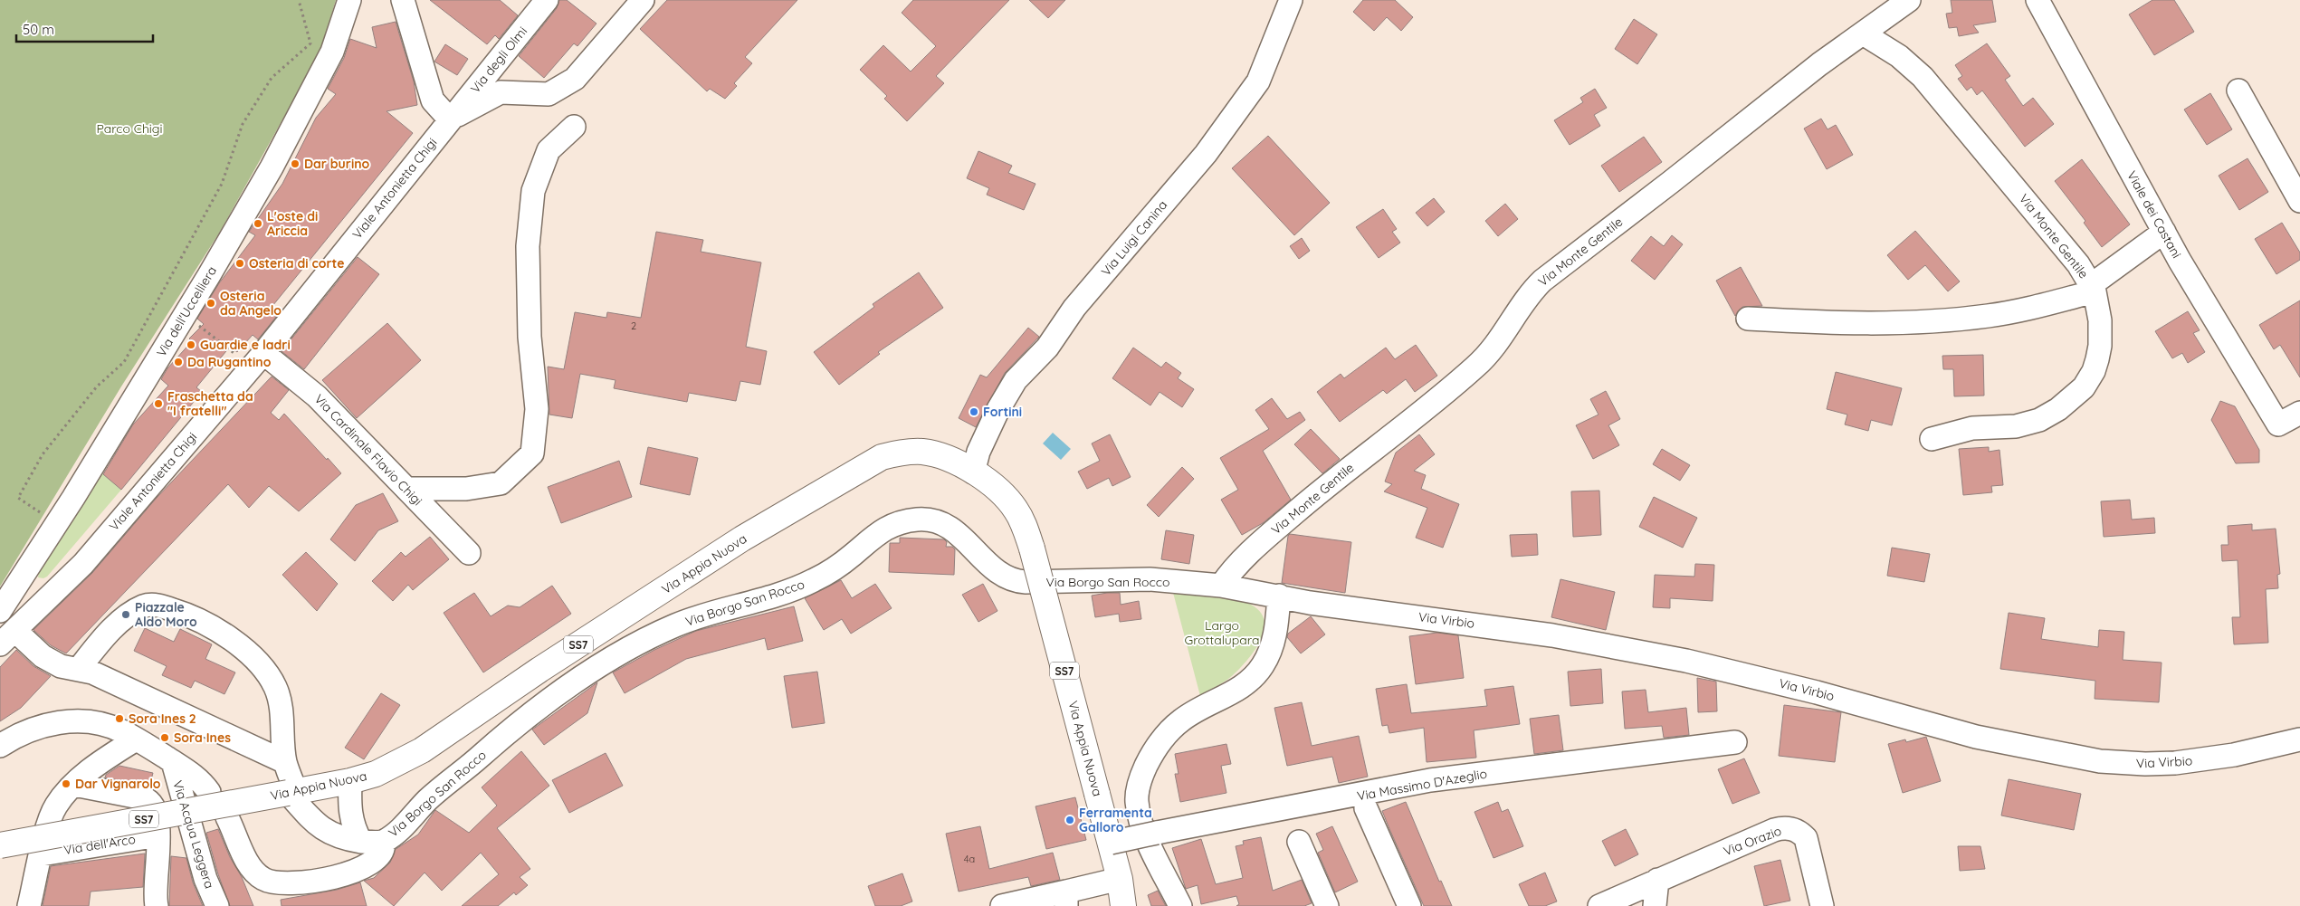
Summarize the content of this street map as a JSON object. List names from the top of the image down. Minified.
{"streets":{"main road":["Via Appia Nuova","SS7"],"street":["Via degli Olmi","Viale Antonietta Chigi","Viale dei Castani","Via Monte Gentile","Via Luigi Canina","Via dell'Uccelliera","Via Cardinale Flavio Chigi","Via Borgo San Rocco","Via Virbio","Via Massimo D'Azeglio","Via Acqua Leggera","Via Orazio","Via dell'Arco"]},"crossings":[["Via degli Olmi","Viale Antonietta Chigi"],["Viale Antonietta Chigi","Via Cardinale Flavio Chigi"],["Via Monte Gentile","Via Borgo San Rocco"],["Via Luigi Canina","Via Appia Nuova"],["Via Appia Nuova","Via Massimo D'Azeglio"]],"parks":["Parco Chigi","Largo Grottalupara"],"places":["Dar burino","L'oste di Ariccia","Osteria di corte","Osteria da Angelo","Guardie e ladri","Da Rugantino","Fraschetta da \"I fratelli\"","Fortini","Piazzale Aldo Moro","Sora Ines 2","Sora Ines","Dar Vignarolo","Ferramenta Galloro"],"house_numbers":["2","4a"],"scale_bar":"50 m"}
